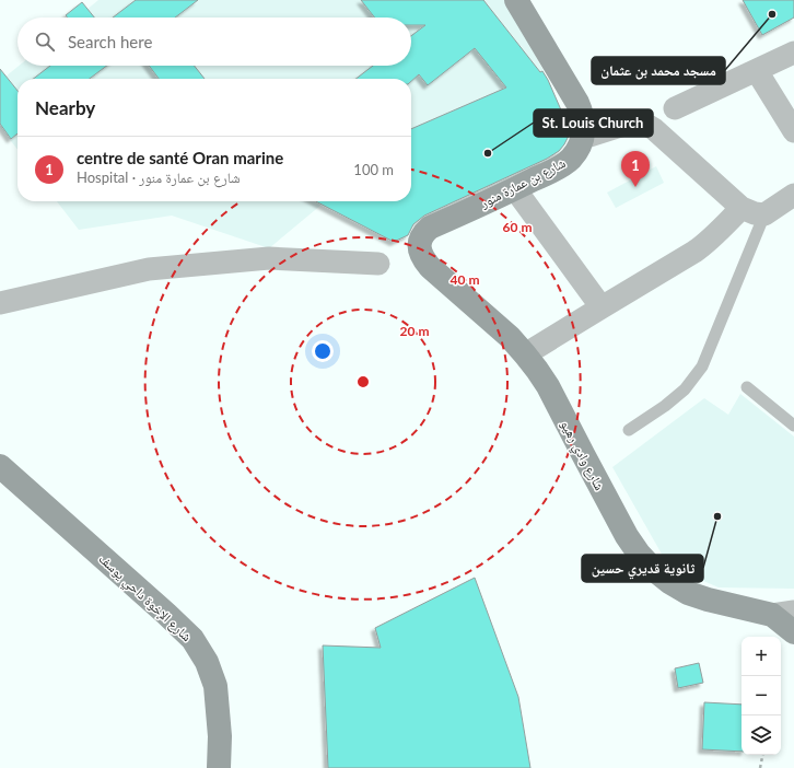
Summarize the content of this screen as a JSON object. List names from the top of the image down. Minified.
{"streets":{"street":["شارع بن عمارة منور","شارع وادي رهيو","شارع الإخوة داحي يوسف"]},"crossings":[["شارع بن عمارة منور","شارع وادي رهيو"]],"places":["مسجد محمد بن عثمان","St. Louis Church","ثانوية قديري حسين"],"page":{"search":"Search here","heading":"Nearby","list":[{"mark":"1","name":"centre de santé Oran marine","note":"Hospital · شارع بن عمارة منور","value":"100 m"}],"pins":"1","map_buttons":["+","−"]},"rings":["60 m","40 m","20 m"]}
